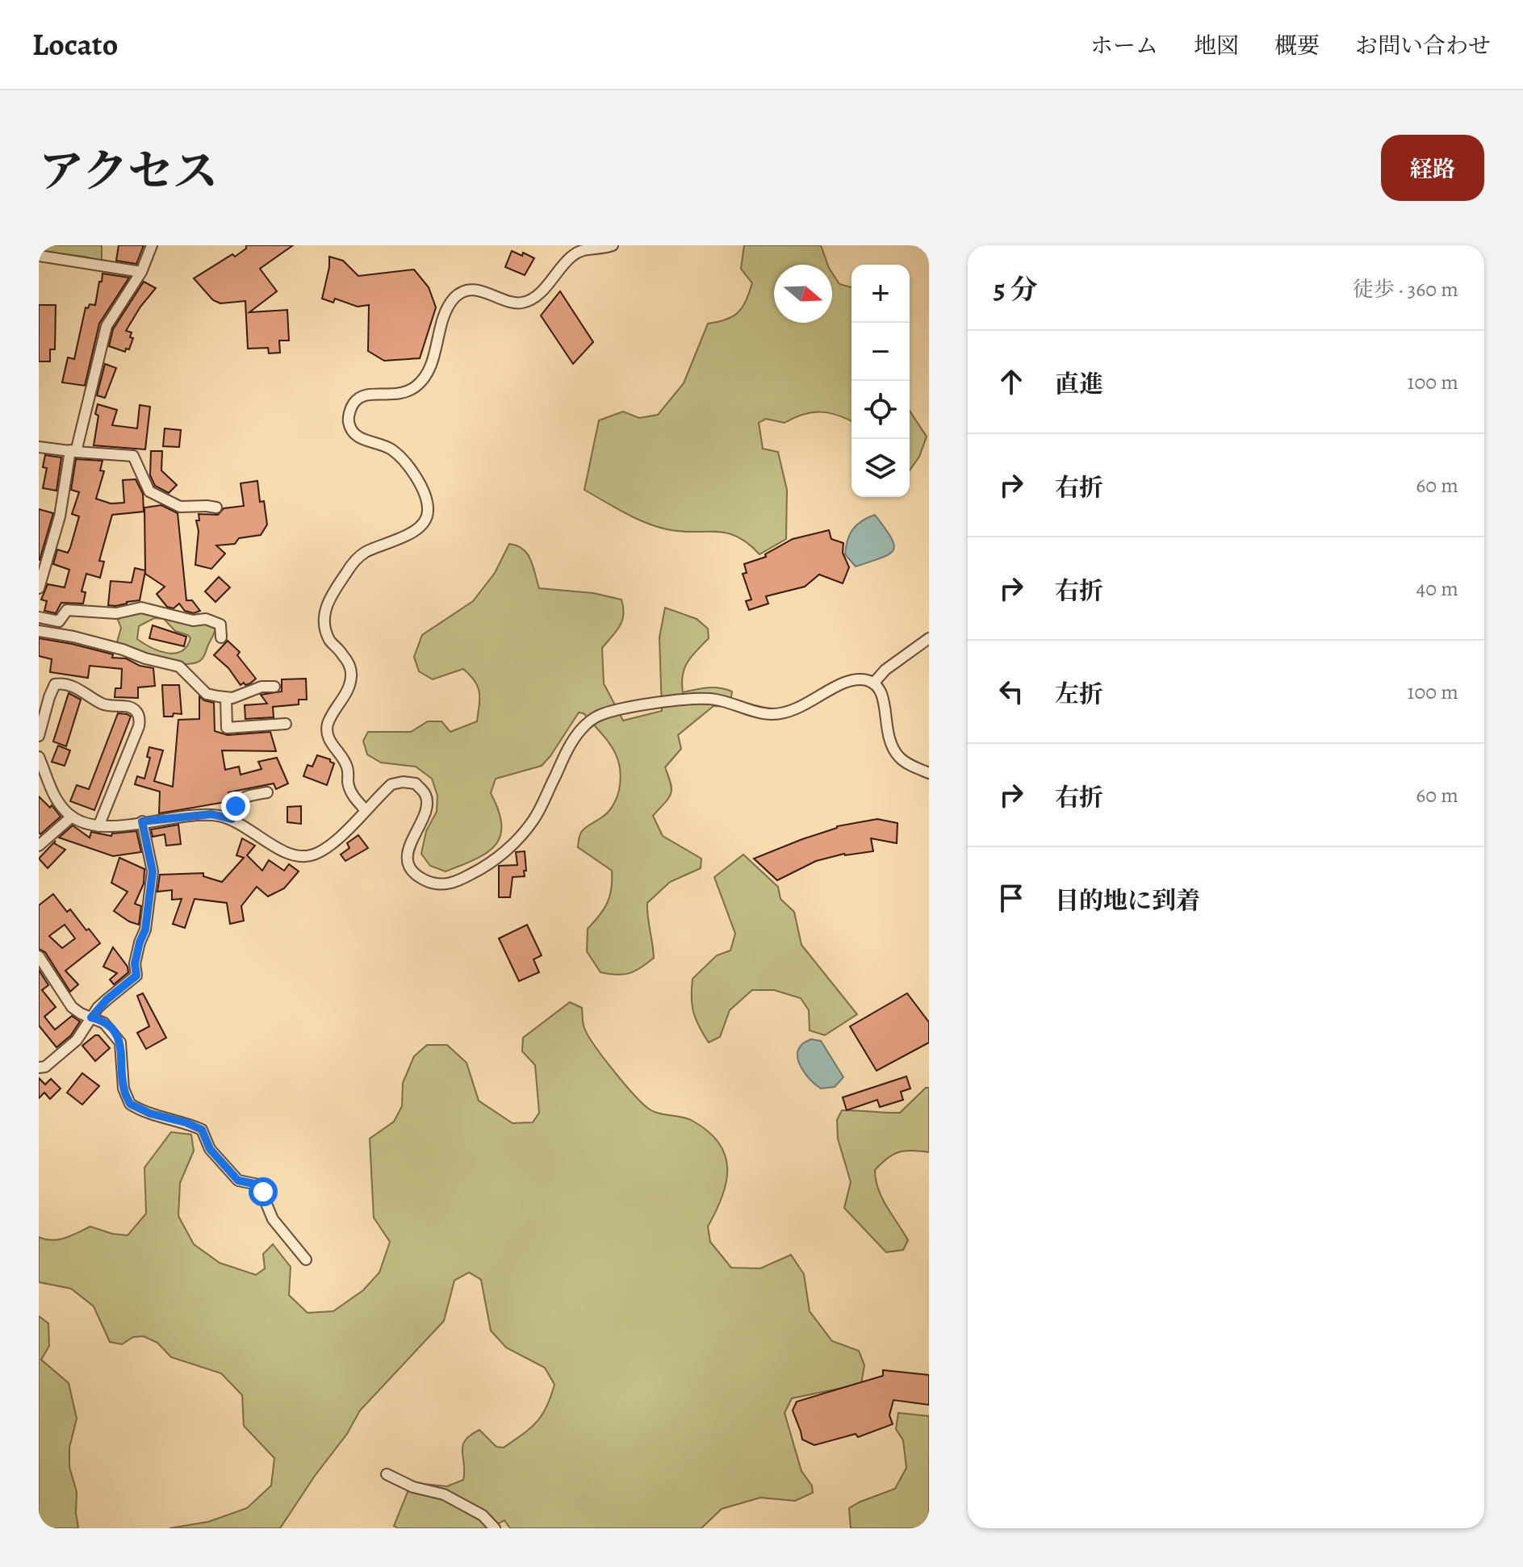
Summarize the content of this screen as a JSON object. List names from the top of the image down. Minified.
{"north":"right","page":{"header":"Locato","nav":["ホーム","地図","概要","お問い合わせ"],"title":"アクセス","buttons":"経路","heading":["5 分","徒歩 · 360 m"],"map_buttons":["+","−"],"list":[["直進","100 m"],["右折","60 m"],["右折","40 m"],["左折","100 m"],["右折","60 m"],"目的地に到着"]}}
